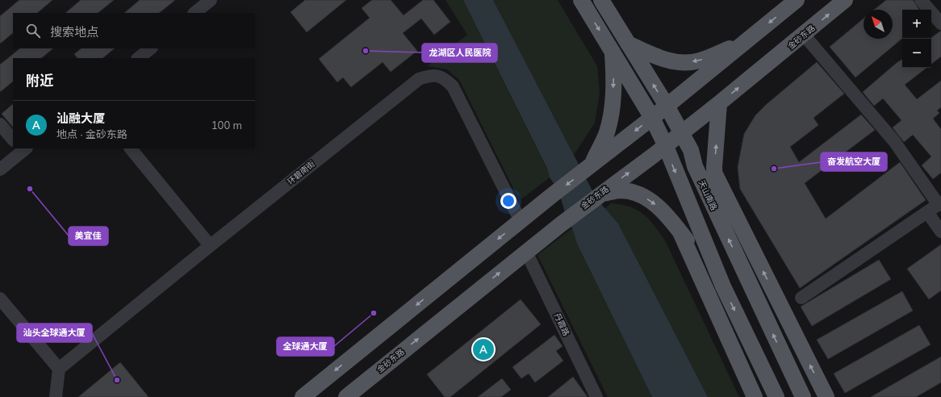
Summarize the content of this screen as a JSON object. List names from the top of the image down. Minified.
{"streets":{"main road":["金砂东路","天山南路"],"street":["环碧南街","丹霞路"]},"crossings":[["金砂东路","天山南路"],["金砂东路","丹霞路"]],"places":["龙湖区人民医院","奋发航空大厦","美宜佳","全球通大厦","汕头全球通大厦"],"north":"top left","page":{"map_buttons":["+","−"],"search":"搜索地点","heading":"附近","list":[{"mark":"A","name":"汕融大厦","note":"地点 · 金砂东路","value":"100 m"}],"pins":"A"}}
